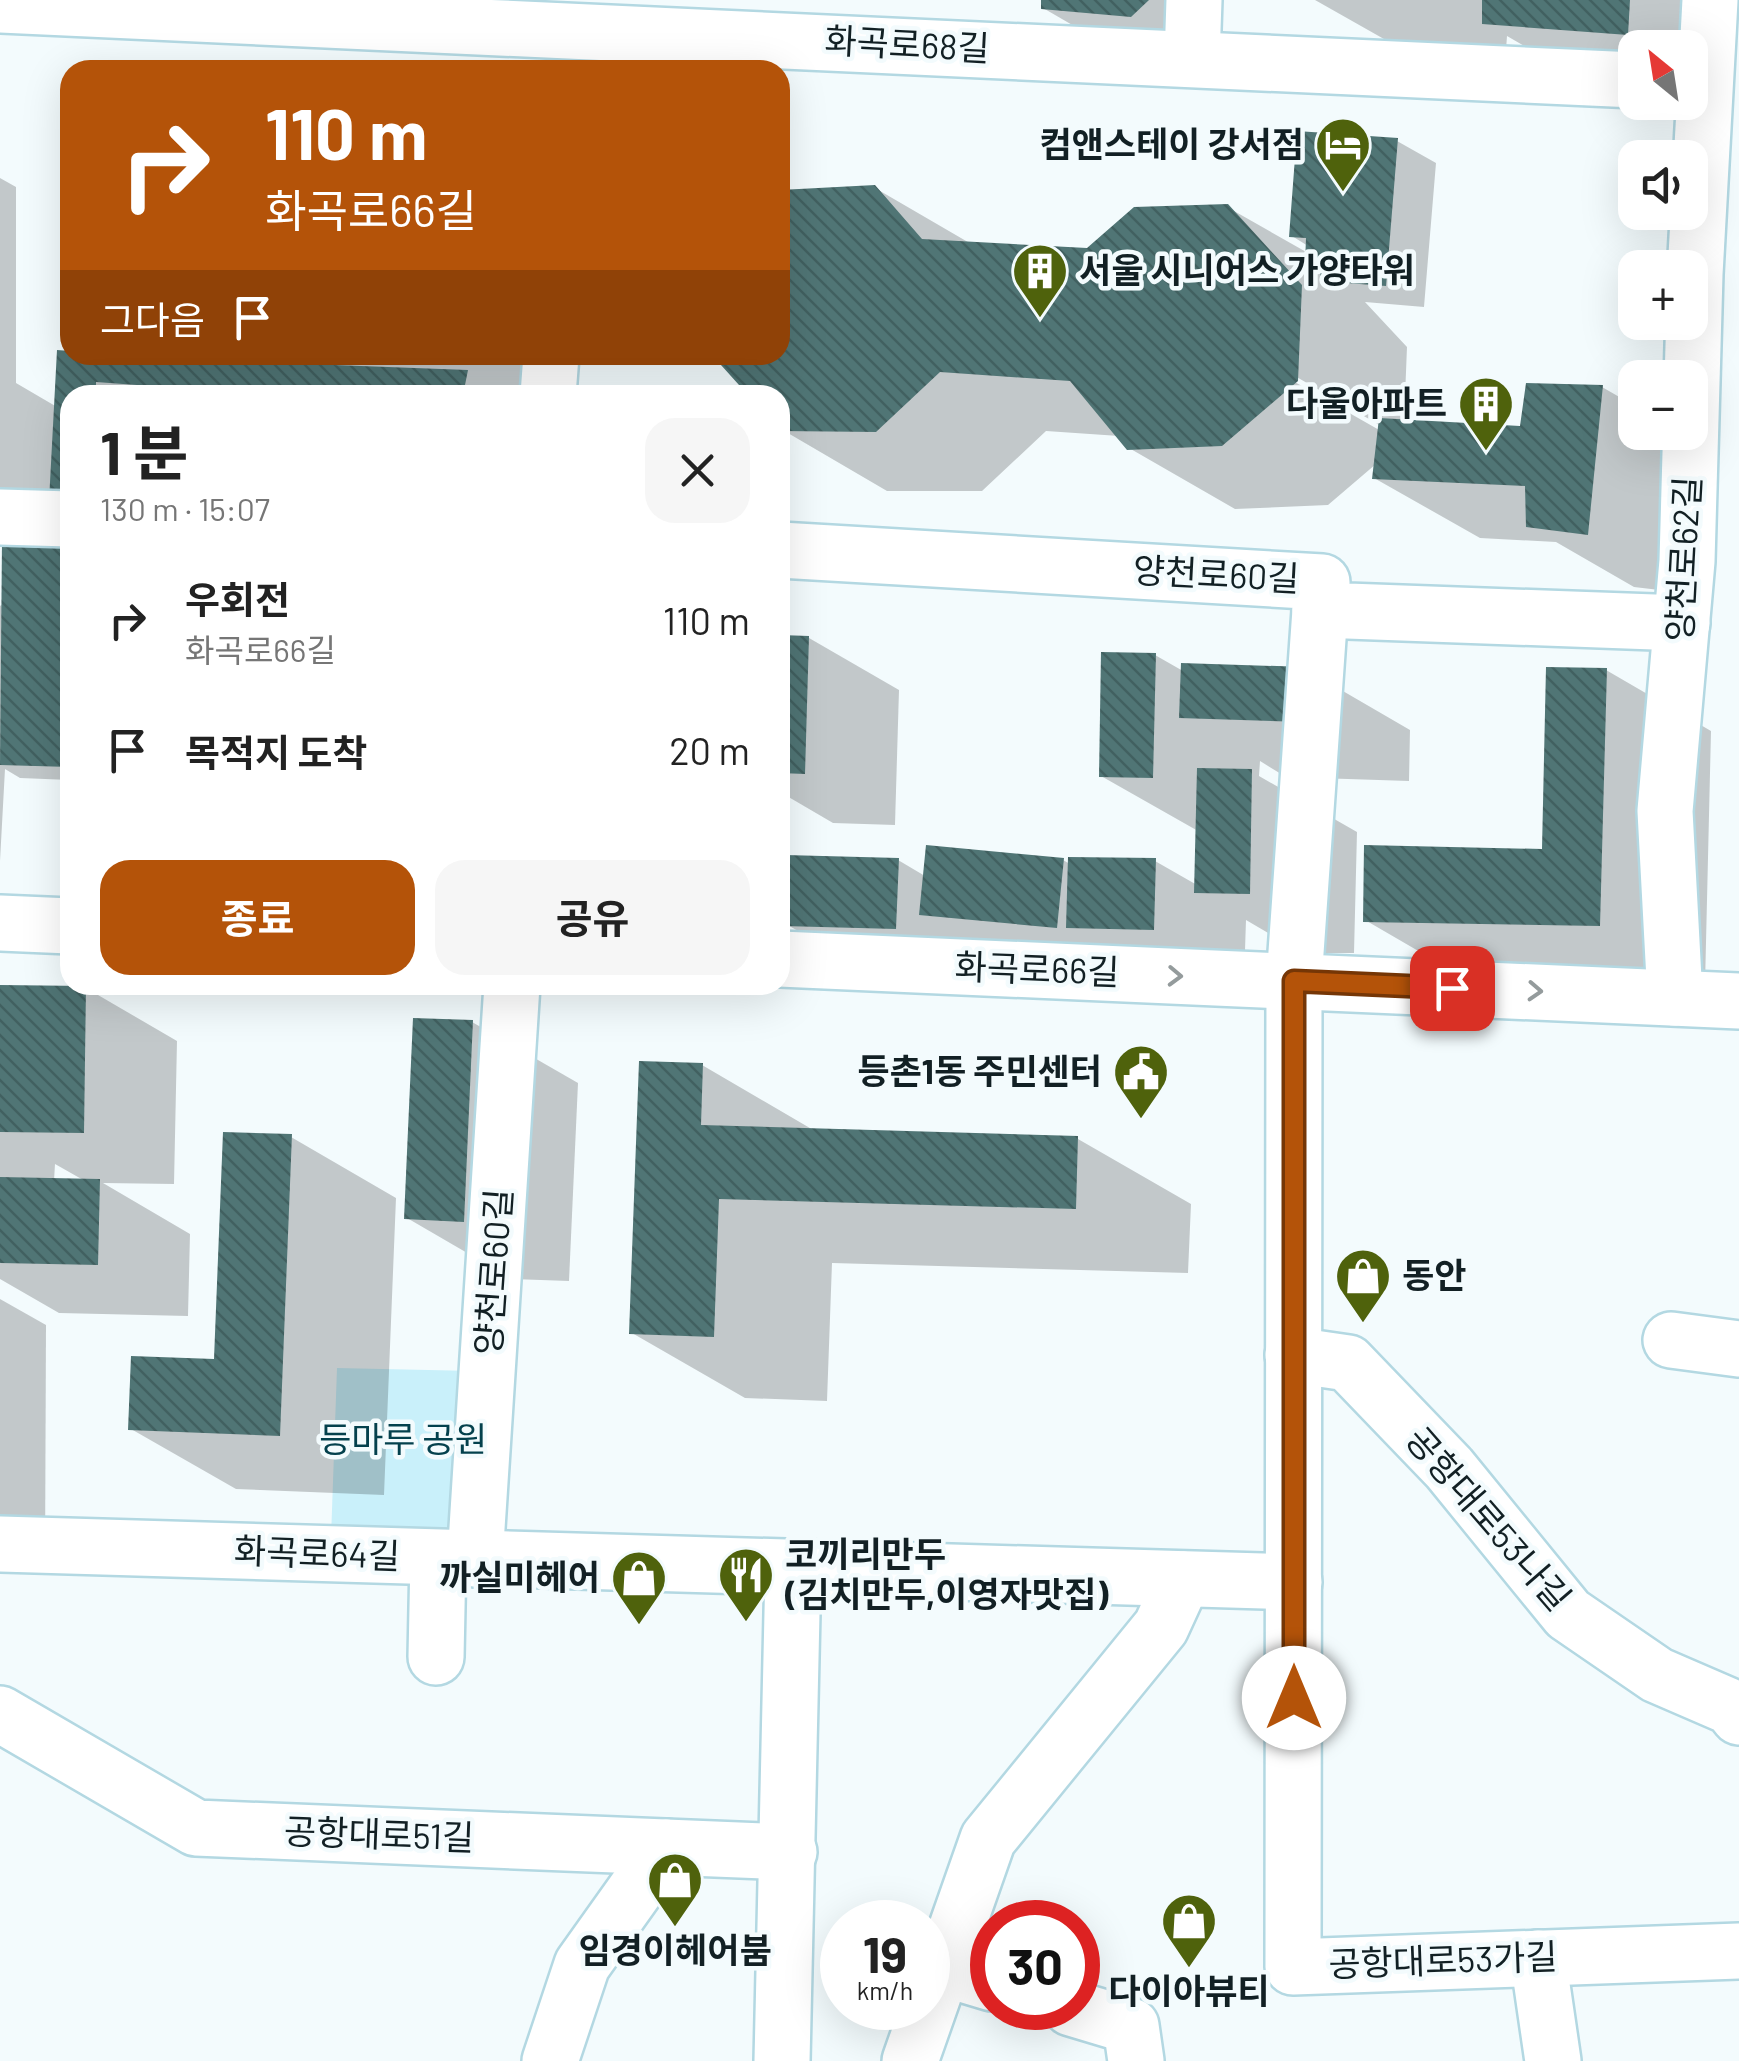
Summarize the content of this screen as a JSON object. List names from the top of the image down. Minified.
{"streets":{"street":["화곡로68길","양천로62길","양천로60길","화곡로66길","공항대로53나길","화곡로64길","공항대로51길","공항대로53가길"]},"crossings":[["양천로62길","양천로60길"],["양천로62길","화곡로66길"],["양천로60길","화곡로64길"],["화곡로66길","공항대로53가길"],["공항대로53나길","공항대로53가길"],["화곡로64길","공항대로53가길"]],"one_way":["화곡로66길"],"parks":["등마루 공원"],"places":{"hotel":["컴앤스테이 강서점"],"building":["서울 시니어스 가양타워","다울아파트"],"public building":["등촌1동 주민센터"],"shop":["동안","까실미헤어","임경이헤어붐","다이아뷰티"],"restaurant":["코끼리만두 (김치만두,이영자맛집)"]},"north":"top left","page":{"map_buttons":["+","−"],"turn":["110 m","화곡로66길"],"then":"그다음","heading":["1 분","130 m · 15:07"],"list":[{"name":"우회전","note":"화곡로66길","value":"110 m"},{"name":"목적지 도착","value":"20 m"}],"buttons":["종료","공유"],"speed":"19 km/h","limit":"30"}}
